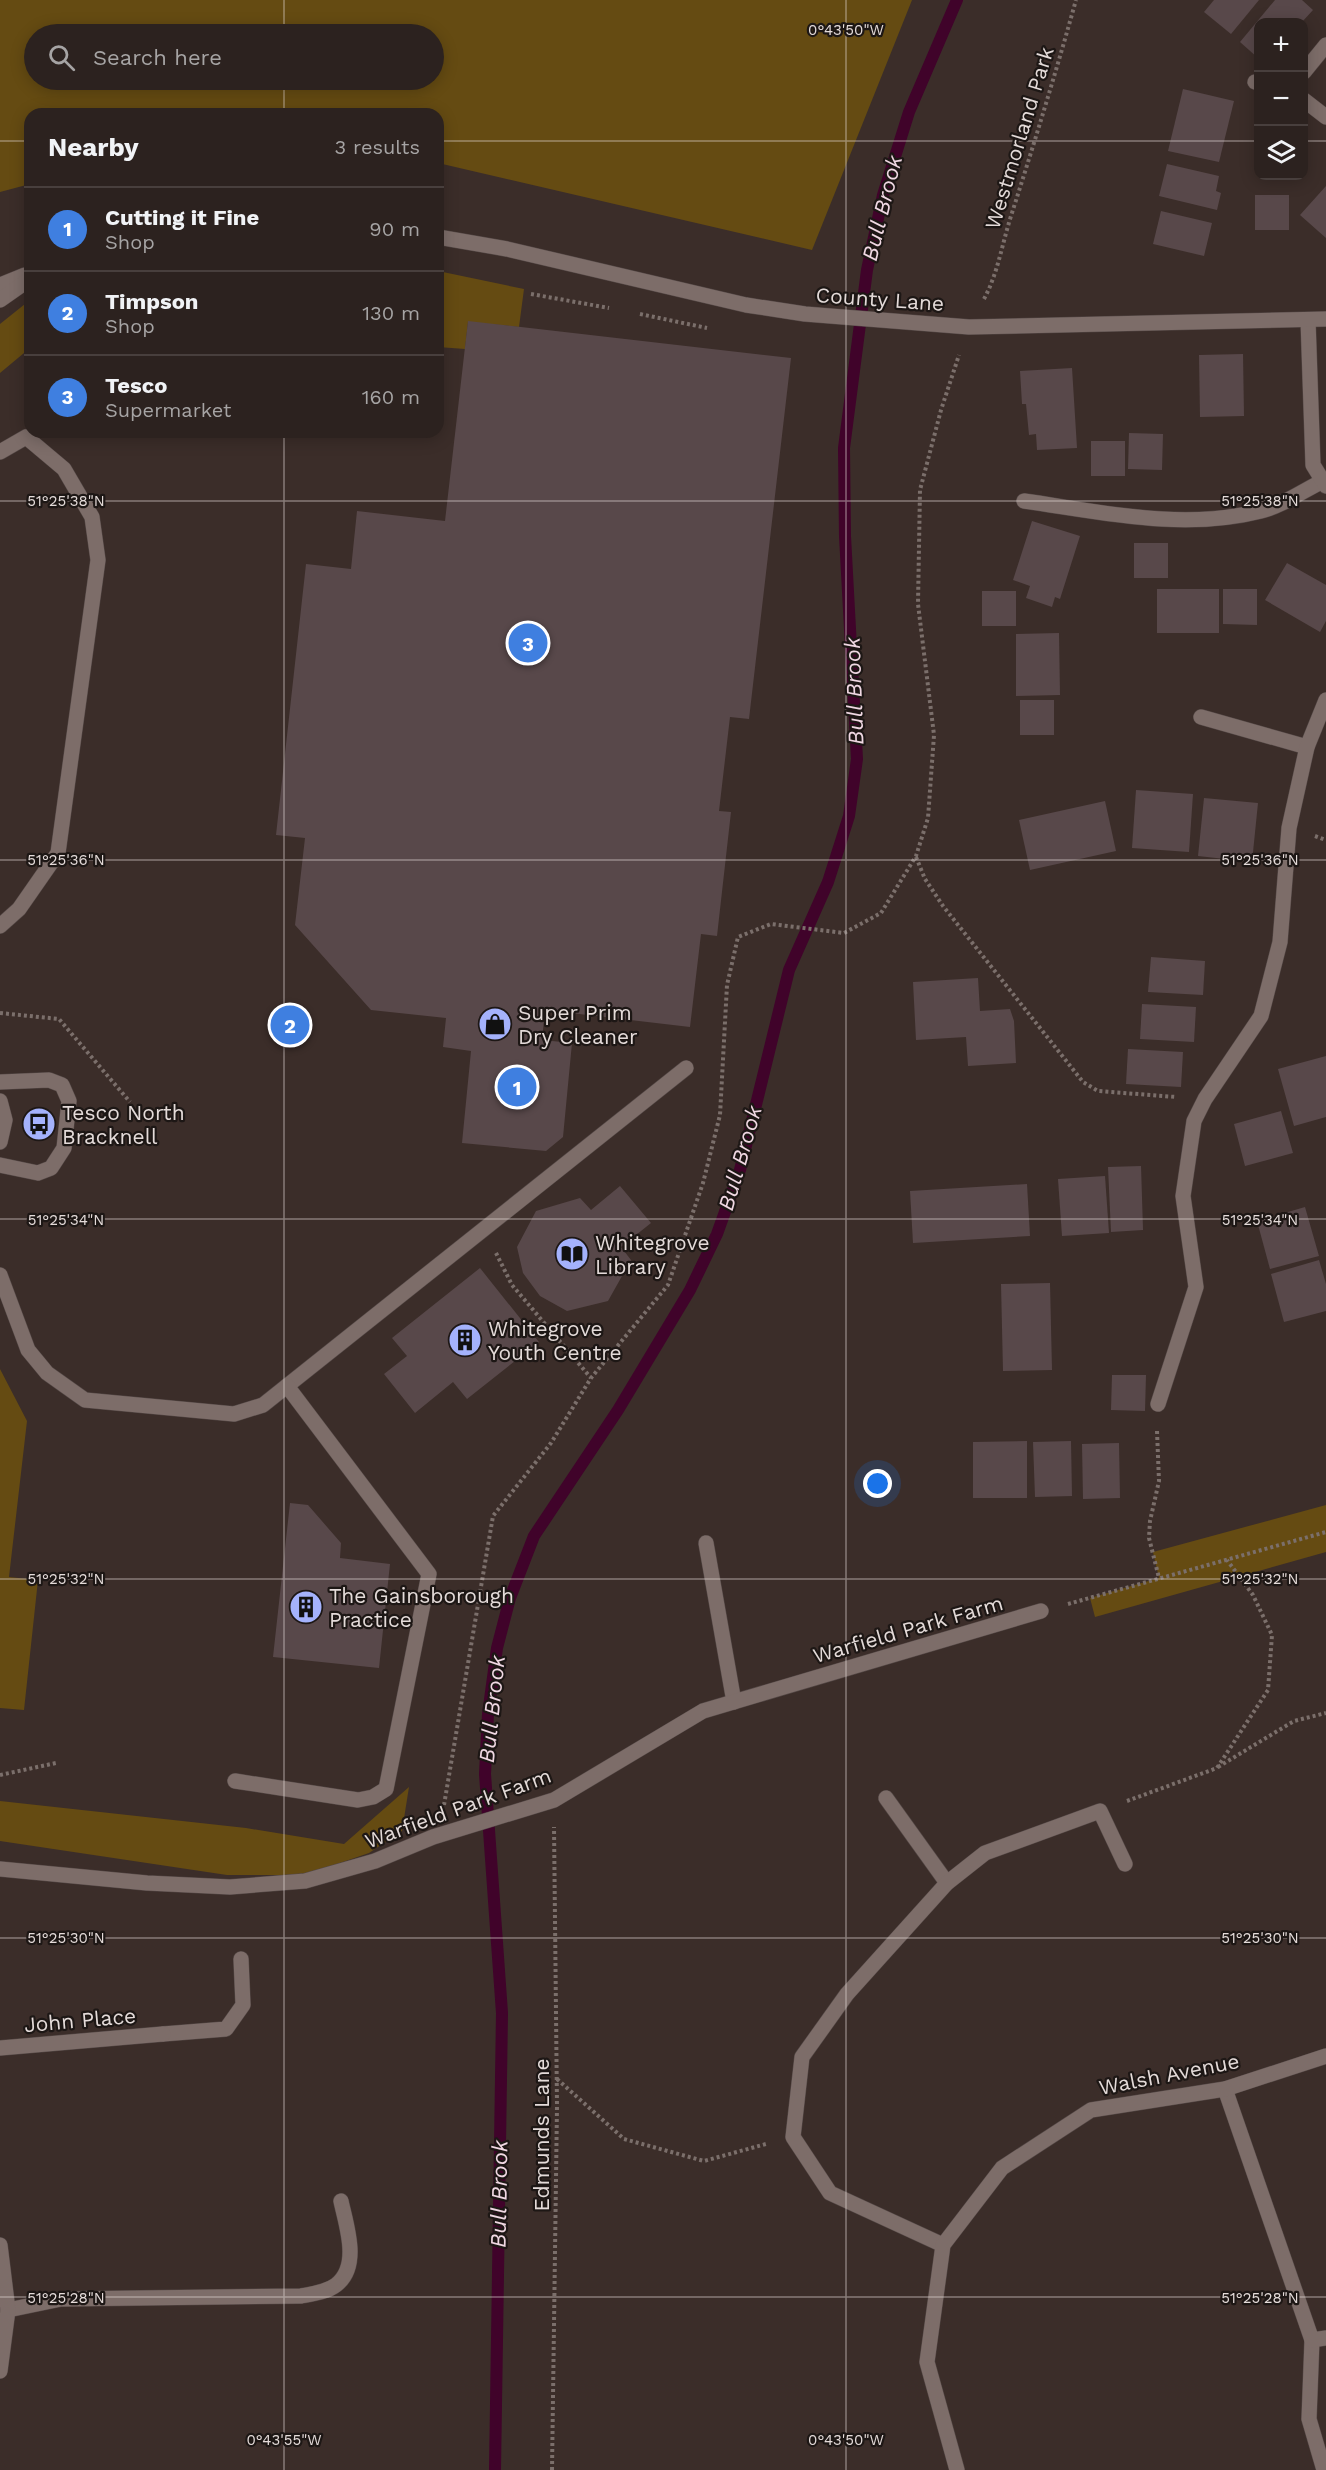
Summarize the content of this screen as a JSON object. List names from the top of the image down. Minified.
{"streets":{"street":["County Lane","Warfield Park Farm","John Place","Walsh Avenue"],"path":["Westmorland Park","Edmunds Lane"]},"crossings":[["Warfield Park Farm","Edmunds Lane"]],"water":["Bull Brook"],"places":{"shop":["Super Prim Dry Cleaner"],"bus stop":["Tesco North Bracknell"],"library":["Whitegrove Library"],"building":["Whitegrove Youth Centre","The Gainsborough Practice"]},"page":{"map_buttons":["+","−"],"search":"Search here","heading":["Nearby","3 results"],"list":[{"mark":"1","name":"Cutting it Fine","note":"Shop","value":"90 m"},{"mark":"2","name":"Timpson","note":"Shop","value":"130 m"},{"mark":"3","name":"Tesco","note":"Supermarket","value":"160 m"}],"pins":["3","2","1"]},"coordinates":["0°43'50\"W","51°25'38\"N","51°25'36\"N","51°25'34\"N","51°25'32\"N","51°25'30\"N","51°25'28\"N","0°43'55\"W"]}
